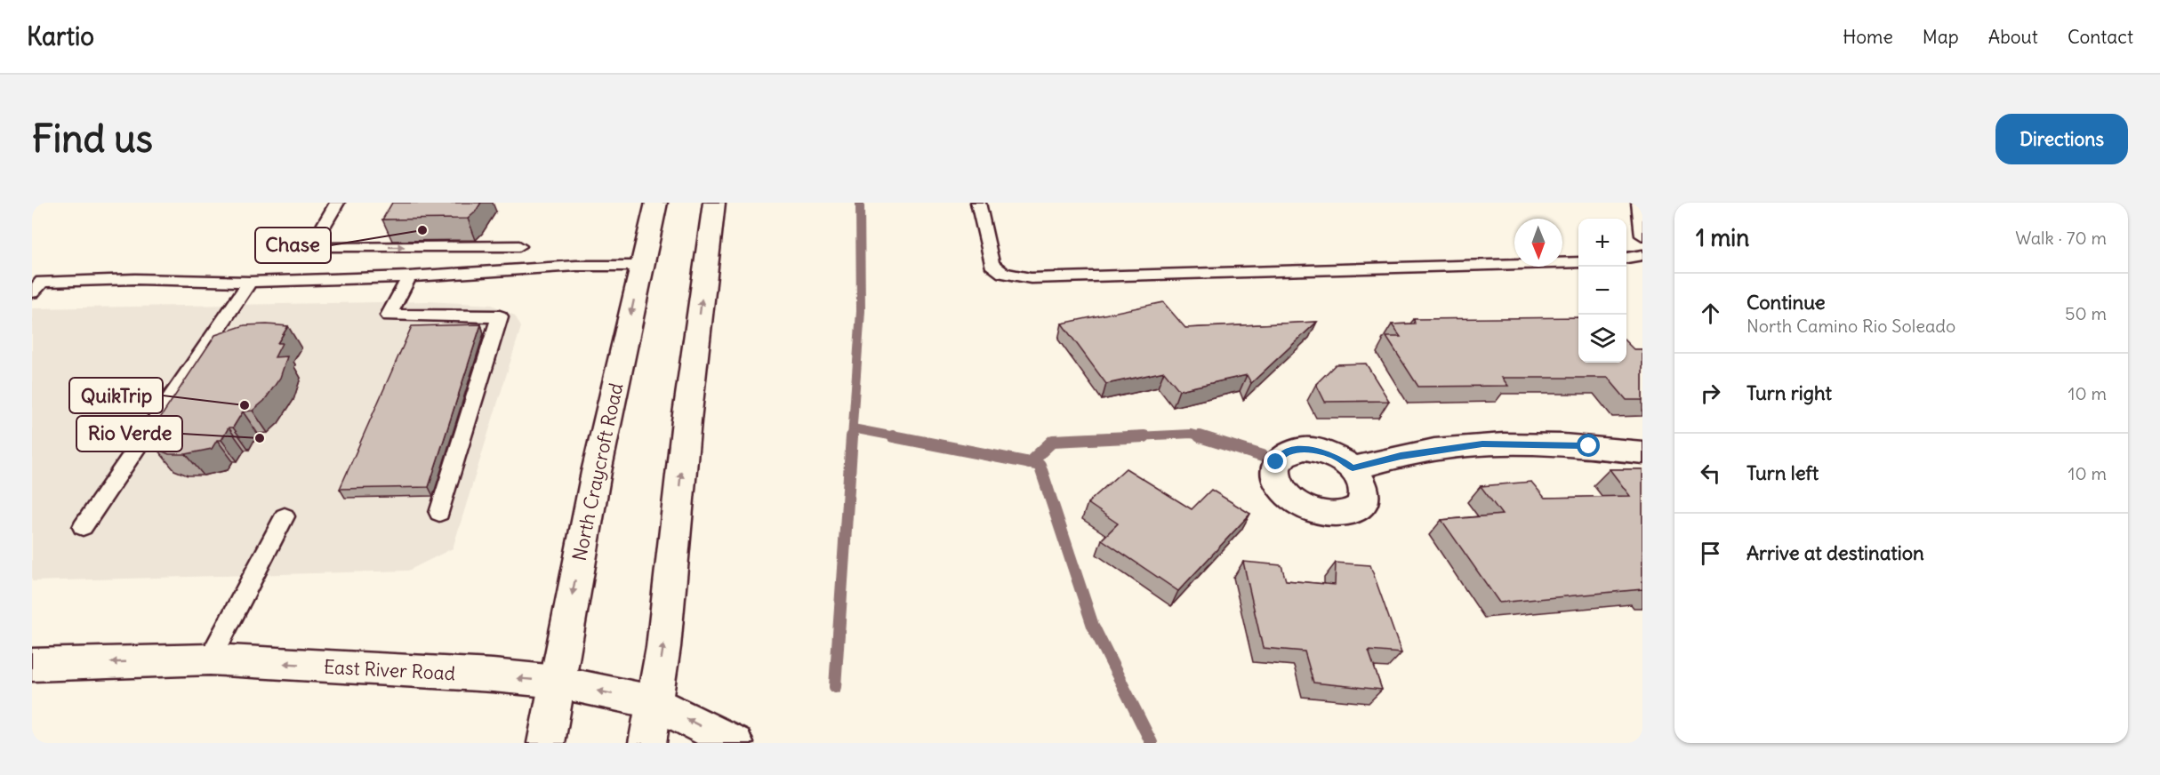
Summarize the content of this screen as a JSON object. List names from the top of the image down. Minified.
{"streets":{"main road":["North Craycroft Road","East River Road"]},"crossings":[["North Craycroft Road","East River Road"]],"one_way":["East River Road"],"places":["Chase","QuikTrip","Rio Verde"],"north":"bottom","page":{"header":"Kartio","nav":["Home","Map","About","Contact"],"buttons":"Directions","title":"Find us","heading":["1 min","Walk · 70 m"],"map_buttons":["+","−"],"list":[["Continue","North Camino Rio Soleado","50 m"],["Turn right","10 m"],["Turn left","10 m"],"Arrive at destination"]}}
